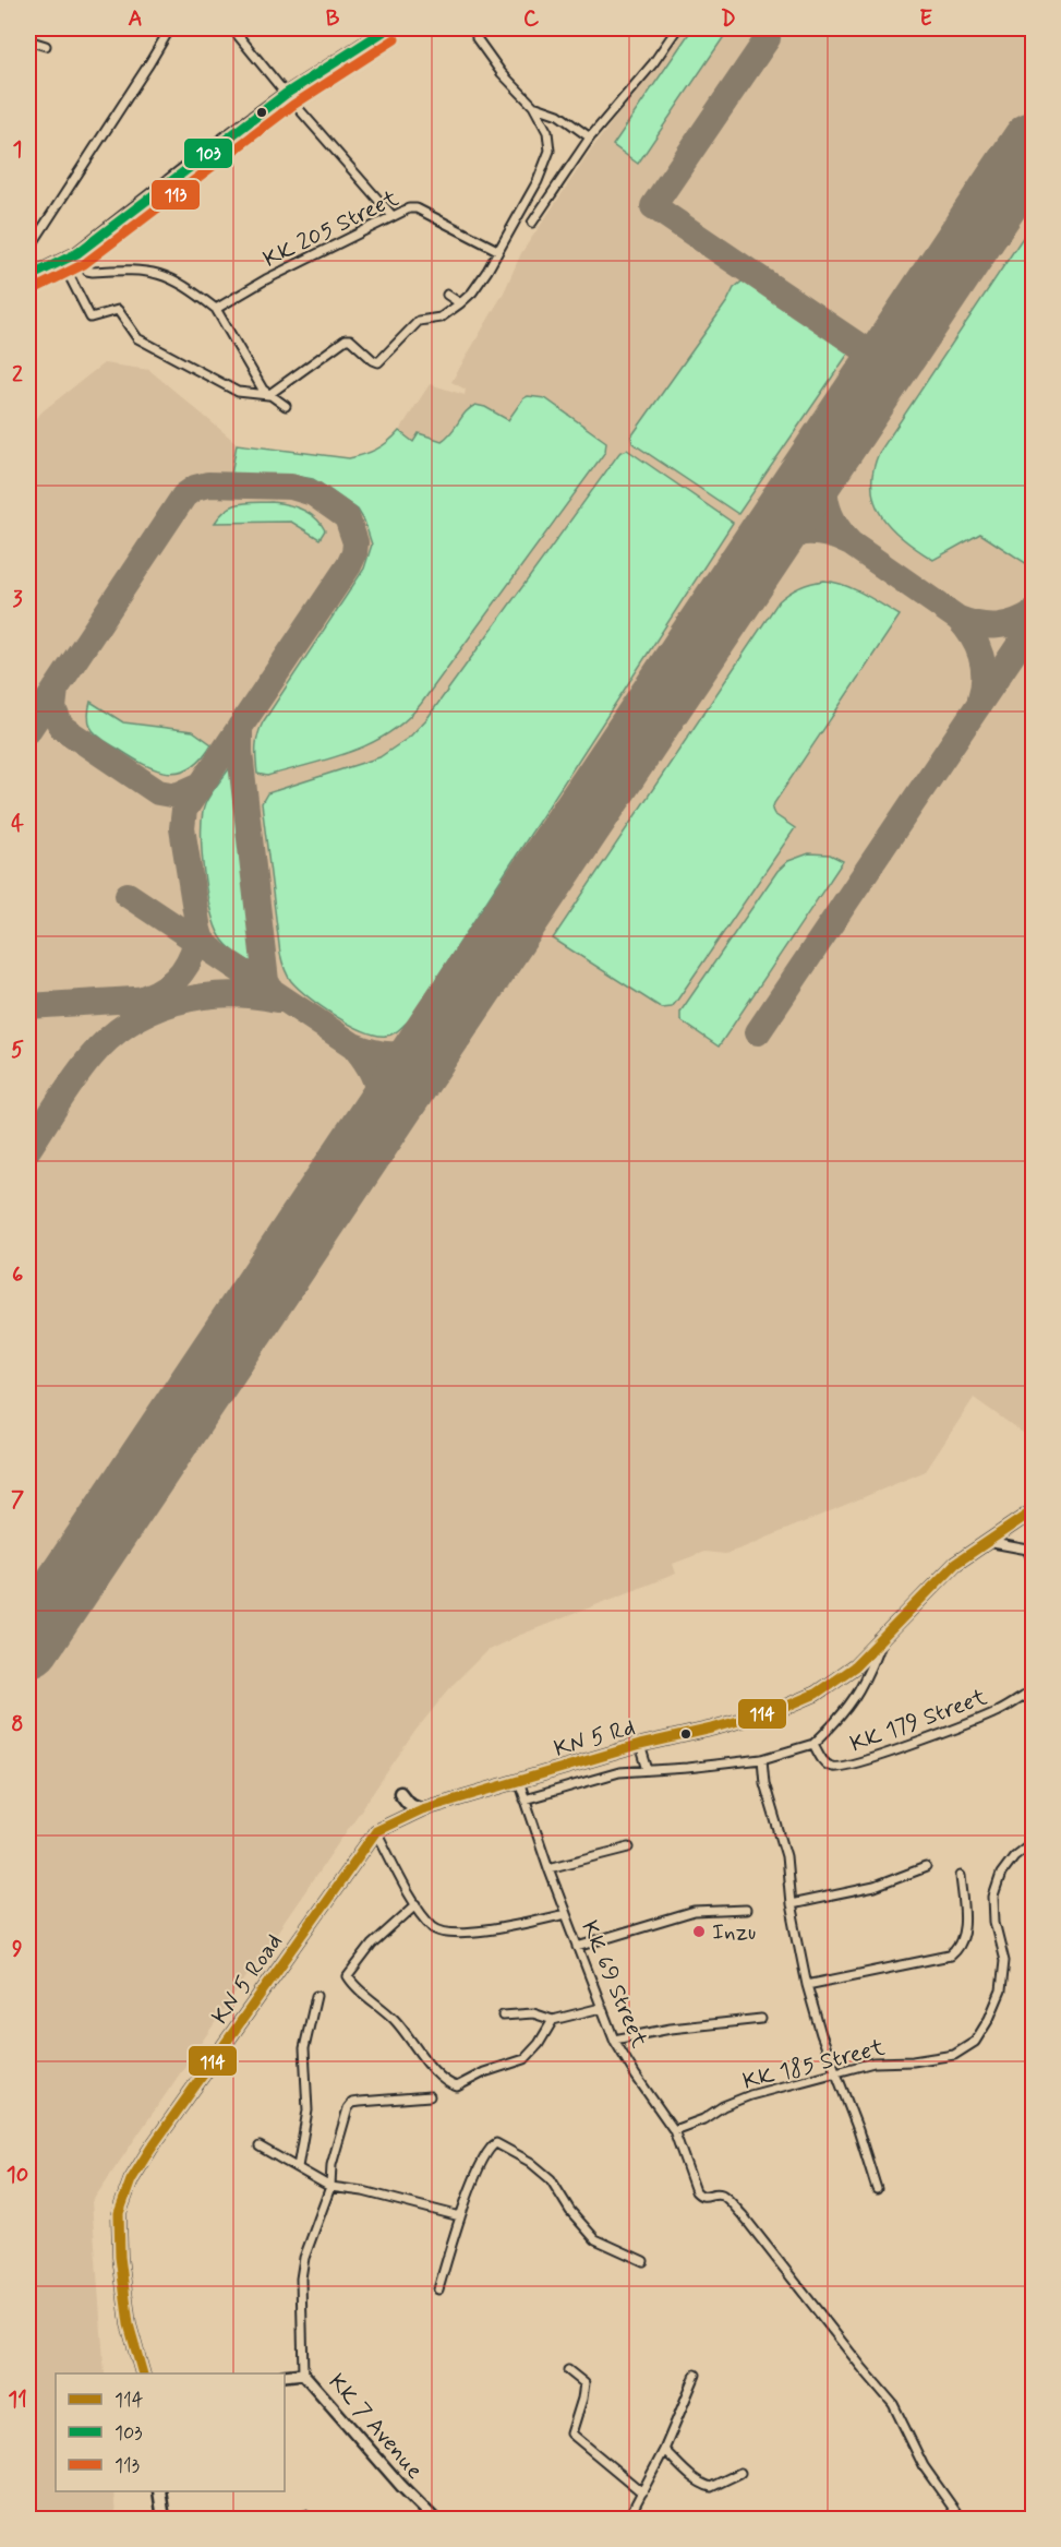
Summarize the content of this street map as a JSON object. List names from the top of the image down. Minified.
{"streets":{"main road":["KN 5 Rd","KN 5 Road"],"street":["KK 205 Street","KK 179 Street","KK 69 Street","KK 185 Street","KK 7 Avenue"]},"crossings":[["KN 5 Rd","KN 5 Road"],["KN 5 Rd","KK 69 Street"],["KK 69 Street","KK 185 Street"]],"places":["Inzu"],"lines":["transit line 103","transit line 113","transit line 114"],"legend":["114","103","113"],"grid":{"columns":["A","B","C","D","E"],"rows":["1","2","3","4","5","6","7","8","9","10","11"]}}
